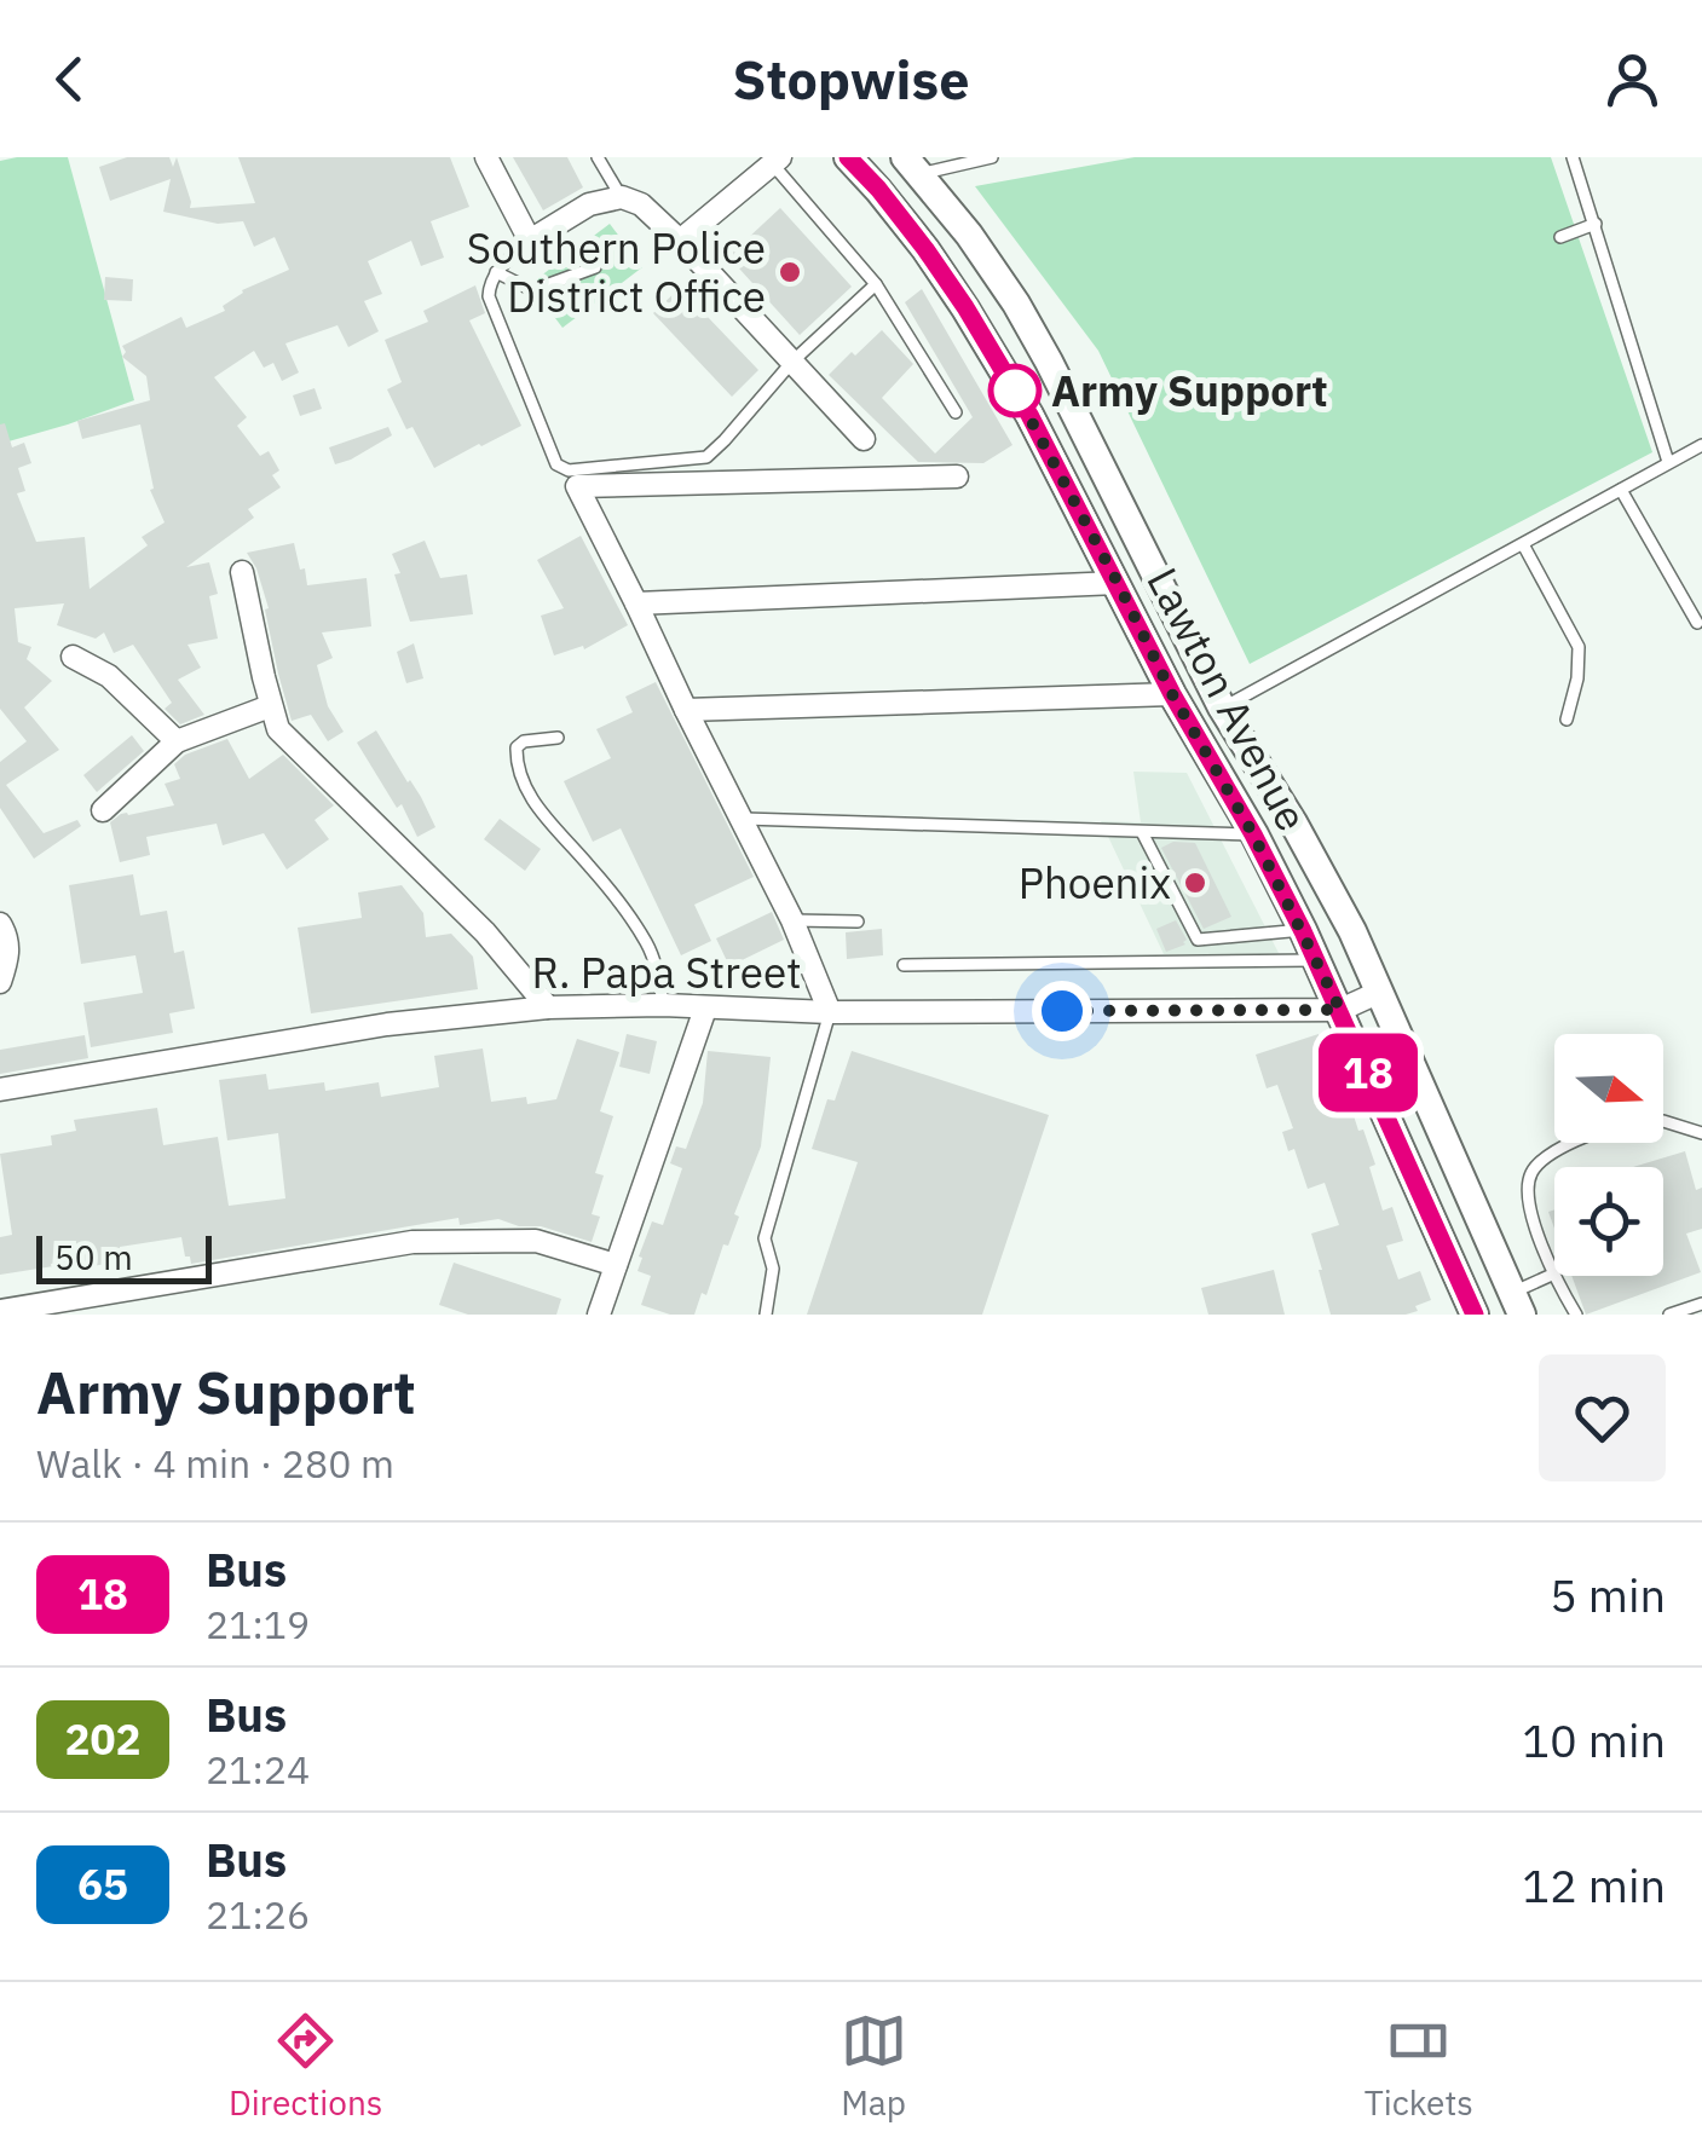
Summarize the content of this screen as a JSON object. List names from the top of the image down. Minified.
{"streets":{"main road":["Lawton Avenue"],"street":["R. Papa Street"]},"crossings":[["Lawton Avenue","R. Papa Street"]],"places":["Southern Police District Office","Army Support","Phoenix"],"lines":["bus line 18"],"scale_bar":"50 m","north":"right","page":{"header":"Stopwise","on_map":"18","scale":"50 m","heading":["Army Support","Walk · 4 min · 280 m"],"list":[{"mark":"18","name":"Bus","note":"21:19","value":"5 min"},{"mark":"202","name":"Bus","note":"21:24","value":"10 min"},{"mark":"65","name":"Bus","note":"21:26","value":"12 min"}],"tabs":["Directions","Map","Tickets"]}}
